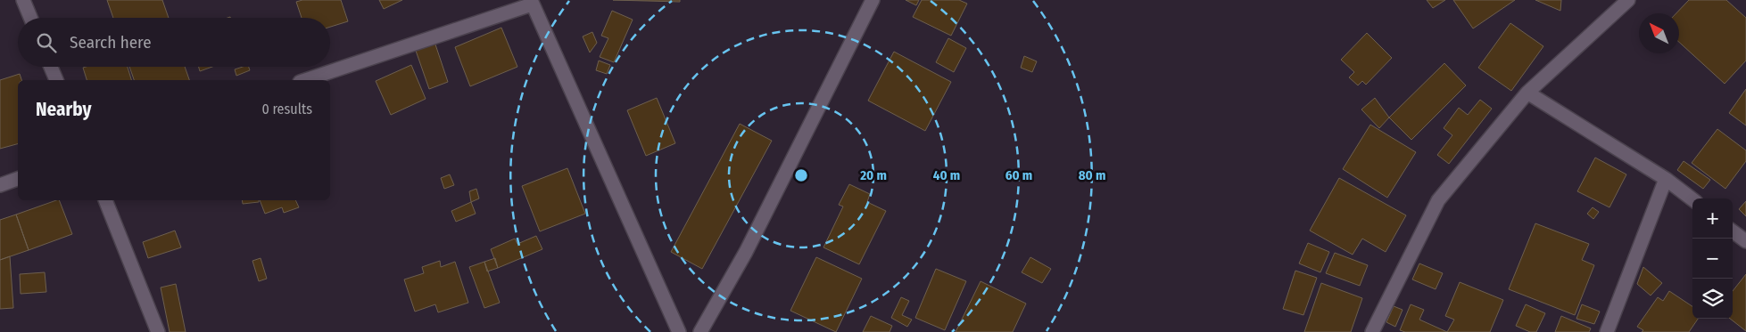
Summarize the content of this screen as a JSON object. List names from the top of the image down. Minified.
{"north":"top left","page":{"search":"Search here","heading":["Nearby","0 results"],"map_buttons":["+","−"]},"rings":["20 m","40 m","60 m","80 m"]}
